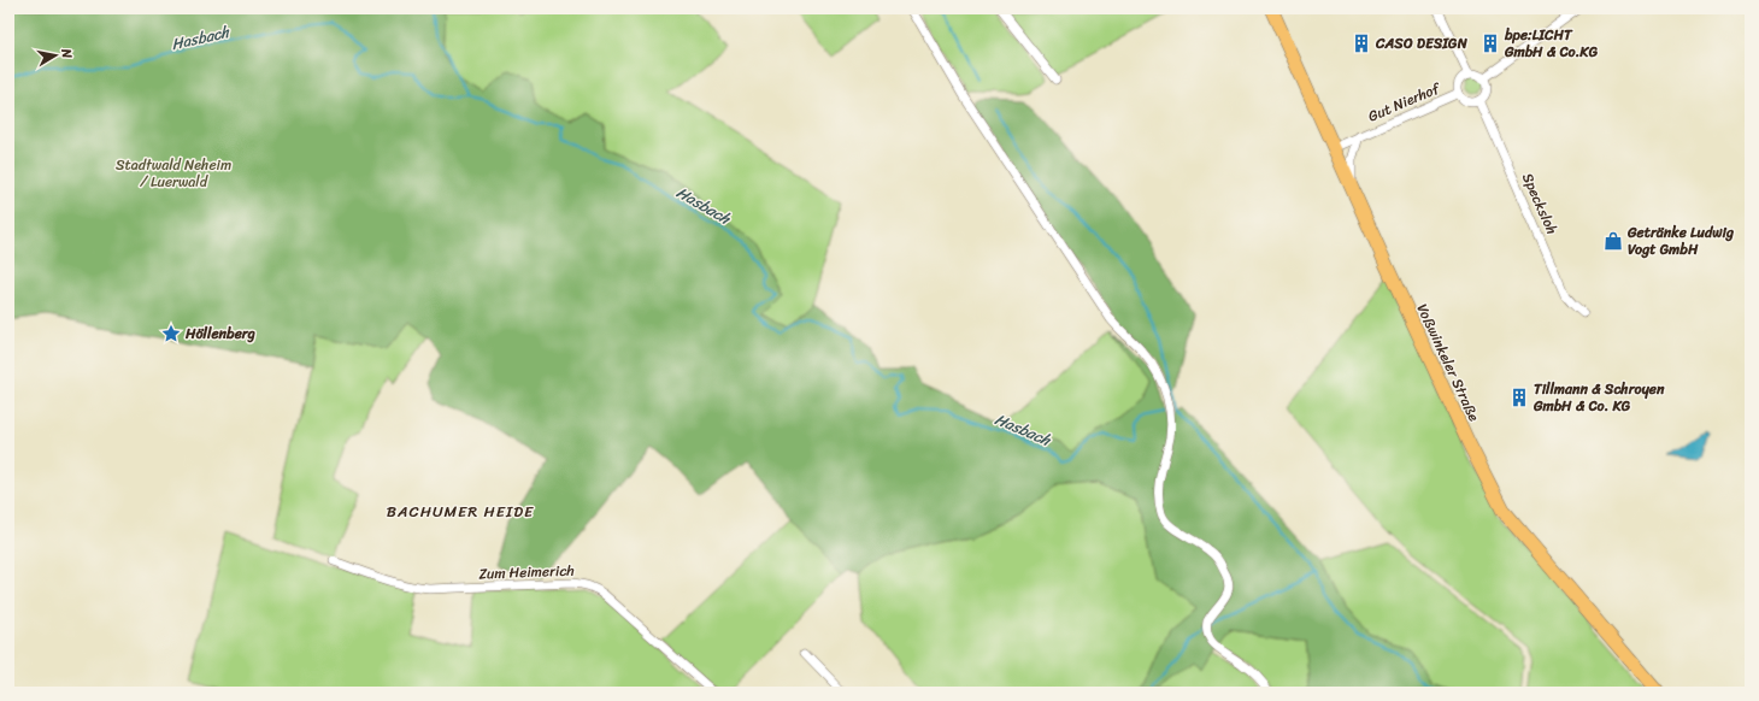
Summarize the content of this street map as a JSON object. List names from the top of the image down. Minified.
{"streets":{"main road":["Voßwinkeler Straße"],"street":["Gut Nierhof","Specksloh","Zum Heimerich"]},"crossings":[["Gut Nierhof","Specksloh"],["Gut Nierhof","Voßwinkeler Straße"]],"districts":["BACHUMER HEIDE"],"water":["Hasbach"],"parks":["Stadtwald Neheim / Luerwald"],"places":{"building":["CASO DESIGN","bpe:LICHT GmbH & Co.KG","Tillmann & Schroyen GmbH & Co. KG"],"shop":["Getränke Ludwig Vogt GmbH"],"place":["Höllenberg"]},"north":"right"}
